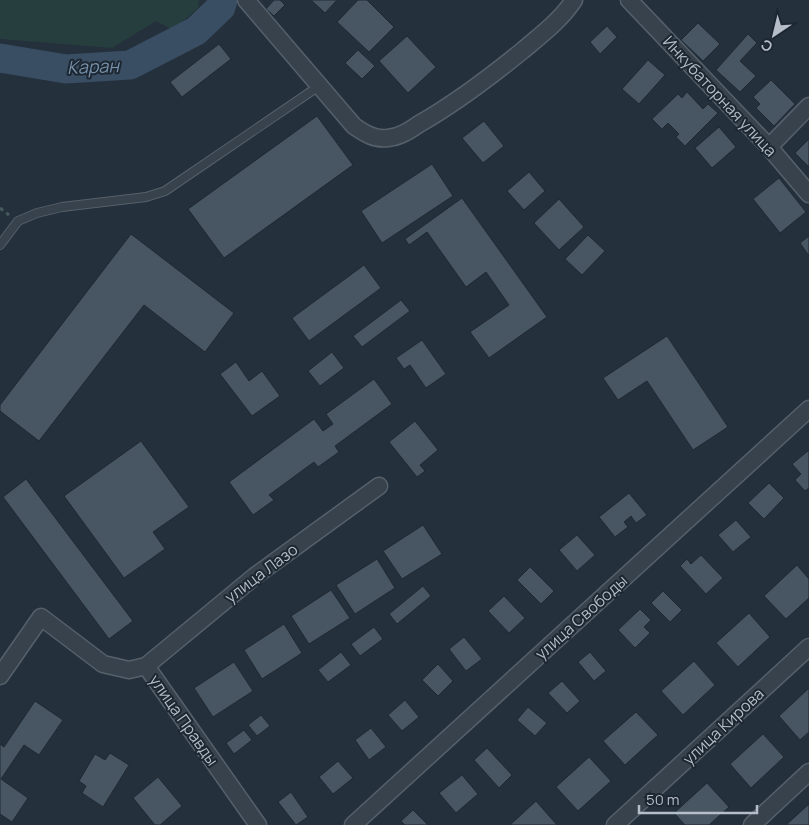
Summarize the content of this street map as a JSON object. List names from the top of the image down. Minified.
{"streets":{"street":["Инкубаторная улица","улица Лазо","улица Свободы","улица Правды","улица Кирова"]},"crossings":[["улица Лазо","улица Правды"]],"water":["Каран"],"scale_bar":"50 m","north":"bottom left"}
